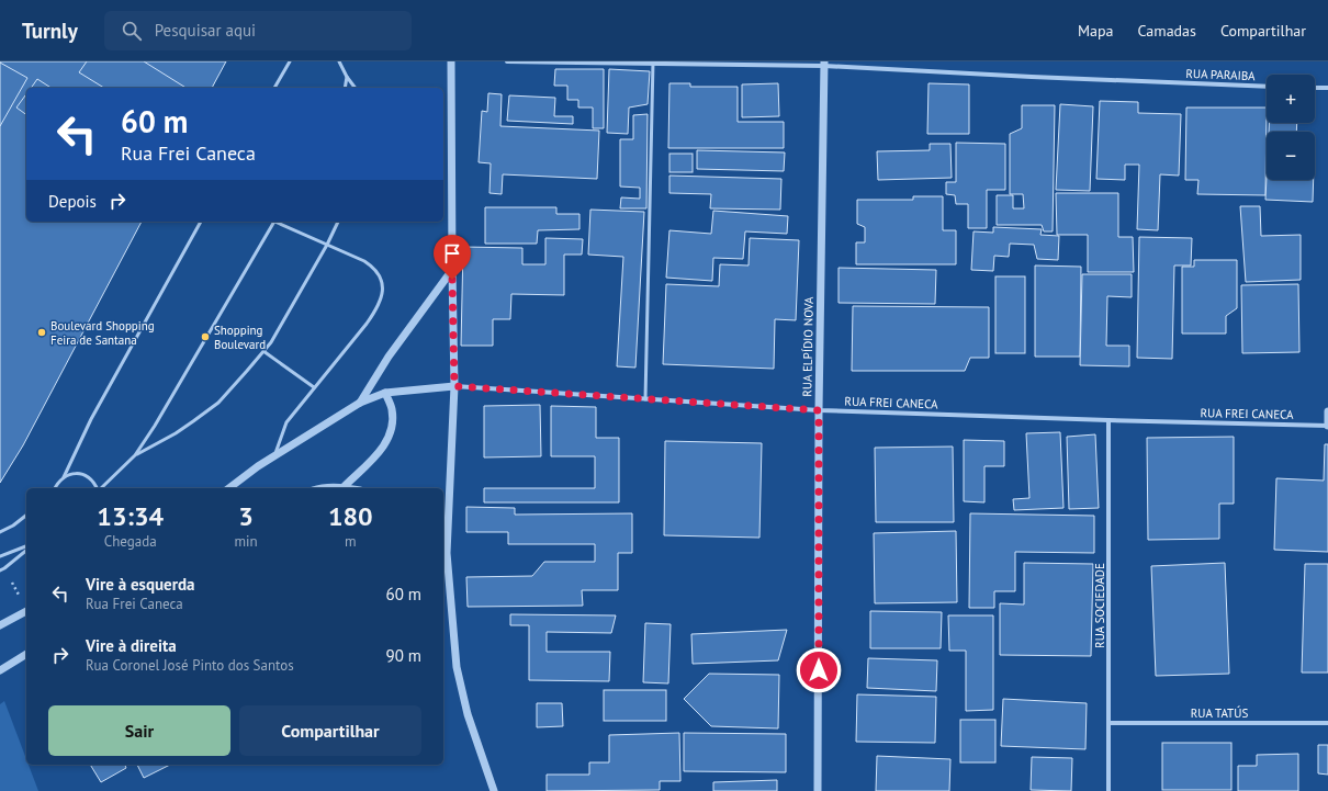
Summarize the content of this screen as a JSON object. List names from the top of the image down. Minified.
{"streets":{"street":["RUA PARAIBA","RUA ELPÍDIO NOVA","RUA FREI CANECA","RUA SOCIEDADE","RUA TATÚS"]},"crossings":[["RUA PARAIBA","RUA ELPÍDIO NOVA"],["RUA ELPÍDIO NOVA","RUA FREI CANECA"],["RUA FREI CANECA","RUA SOCIEDADE"],["RUA SOCIEDADE","RUA TATÚS"]],"places":["Boulevard Shopping Feira de Santana","Shopping Boulevard"],"page":{"header":"Turnly","search":"Pesquisar aqui","nav":["Mapa","Camadas","Compartilhar"],"map_buttons":["+","−"],"turn":["60 m","Rua Frei Caneca"],"then":"Depois","eta":["13:34","Chegada","3","min","180","m"],"list":[{"name":"Vire à esquerda","note":"Rua Frei Caneca","value":"60 m"},{"name":"Vire à direita","note":"Rua Coronel José Pinto dos Santos","value":"90 m"}],"buttons":["Sair","Compartilhar"]}}
